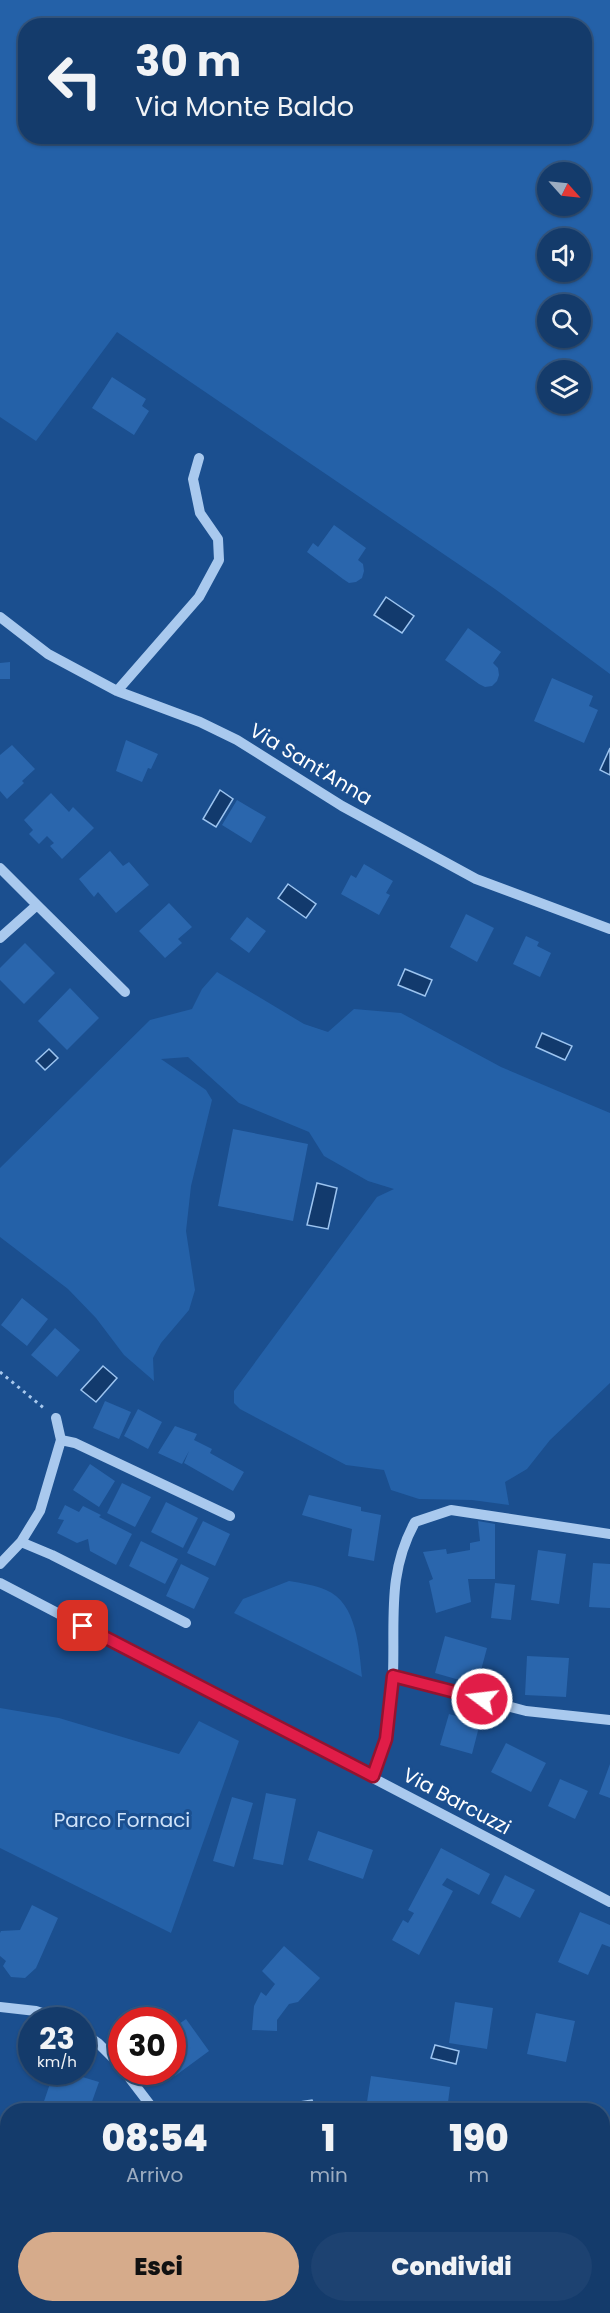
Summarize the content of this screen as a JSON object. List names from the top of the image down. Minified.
{"streets":{"street":["Via Sant'Anna","Via Barcuzzi"]},"parks":["Parco Fornaci"],"north":"bottom right","page":{"turn":["30 m","Via Monte Baldo"],"speed":"23 km/h","limit":"30","eta":["08:54","Arrivo","1","min","190","m"],"buttons":["Esci","Condividi"]}}
